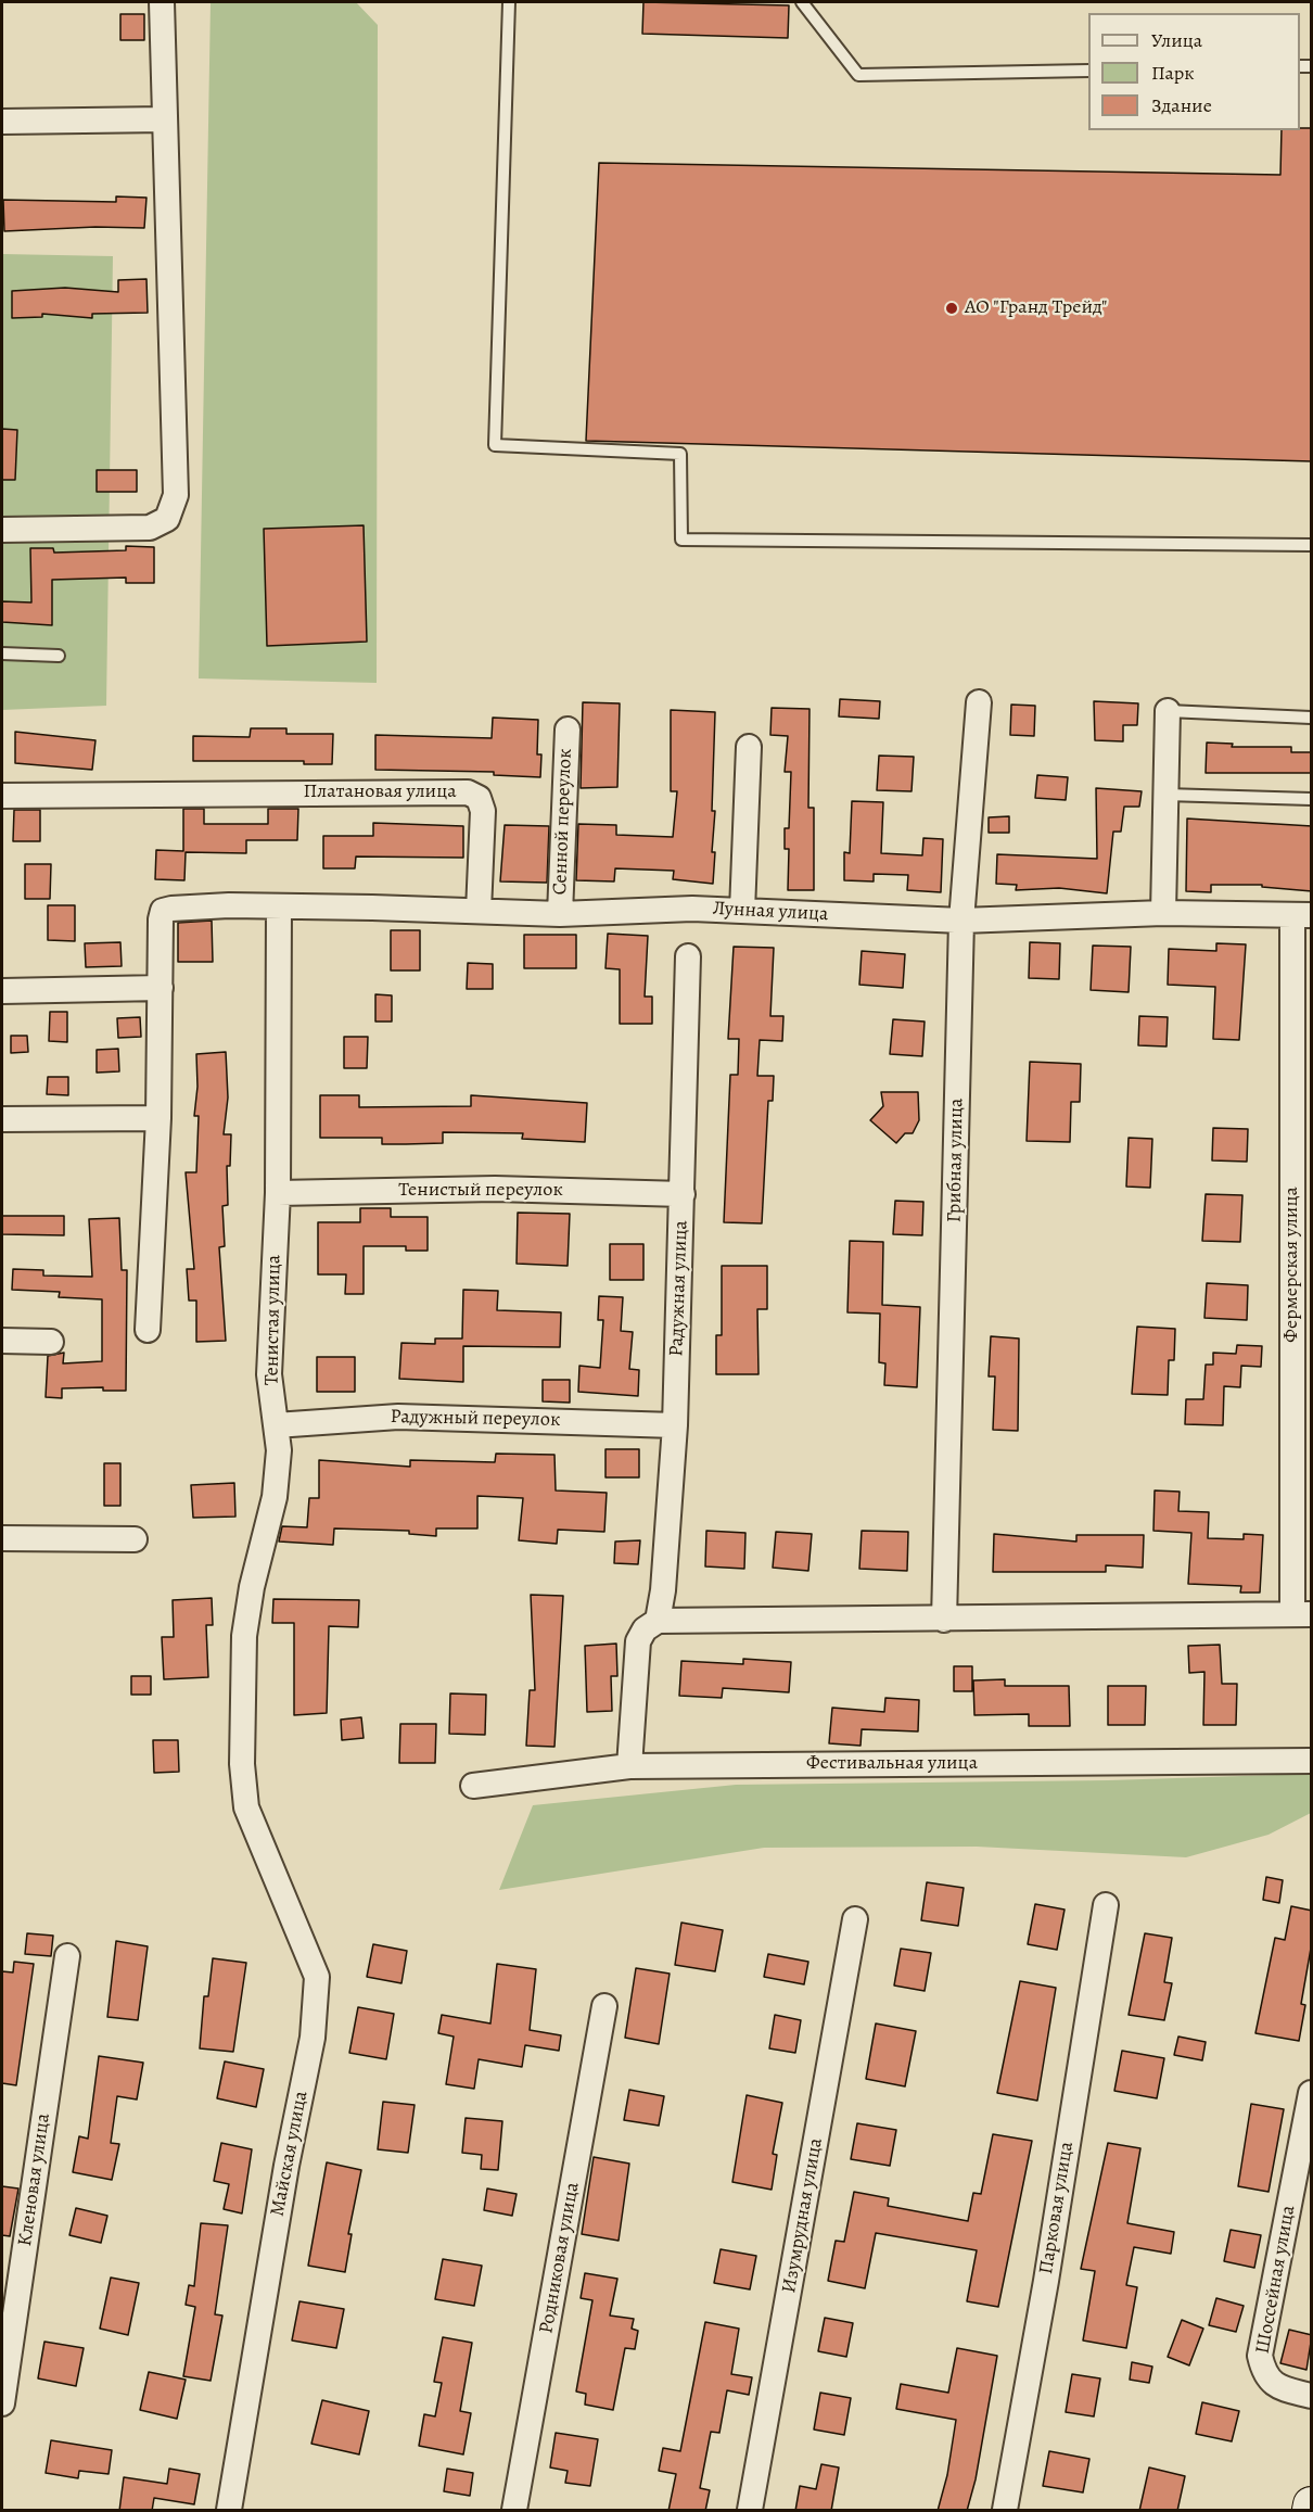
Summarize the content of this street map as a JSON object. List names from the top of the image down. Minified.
{"streets":{"street":["Платановая улица","Сенной переулок","Лунная улица","Грибная улица","Тенистый переулок","Фермерская улица","Радужная улица","Тенистая улица","Радужный переулок","Фестивальная улица","Майская улица","Кленовая улица","Парковая улица","Изумрудная улица","Родниковая улица","Шоссейная улица"]},"crossings":[["Платановая улица","Лунная улица"],["Сенной переулок","Лунная улица"],["Лунная улица","Грибная улица"],["Лунная улица","Фермерская улица"],["Лунная улица","Тенистая улица"],["Тенистый переулок","Радужная улица"],["Тенистый переулок","Тенистая улица"],["Радужная улица","Радужный переулок"],["Тенистая улица","Радужный переулок"],["Тенистая улица","Майская улица"]],"places":["АО \"Гранд Трейд\""],"legend":["Улица","Парк","Здание"]}
